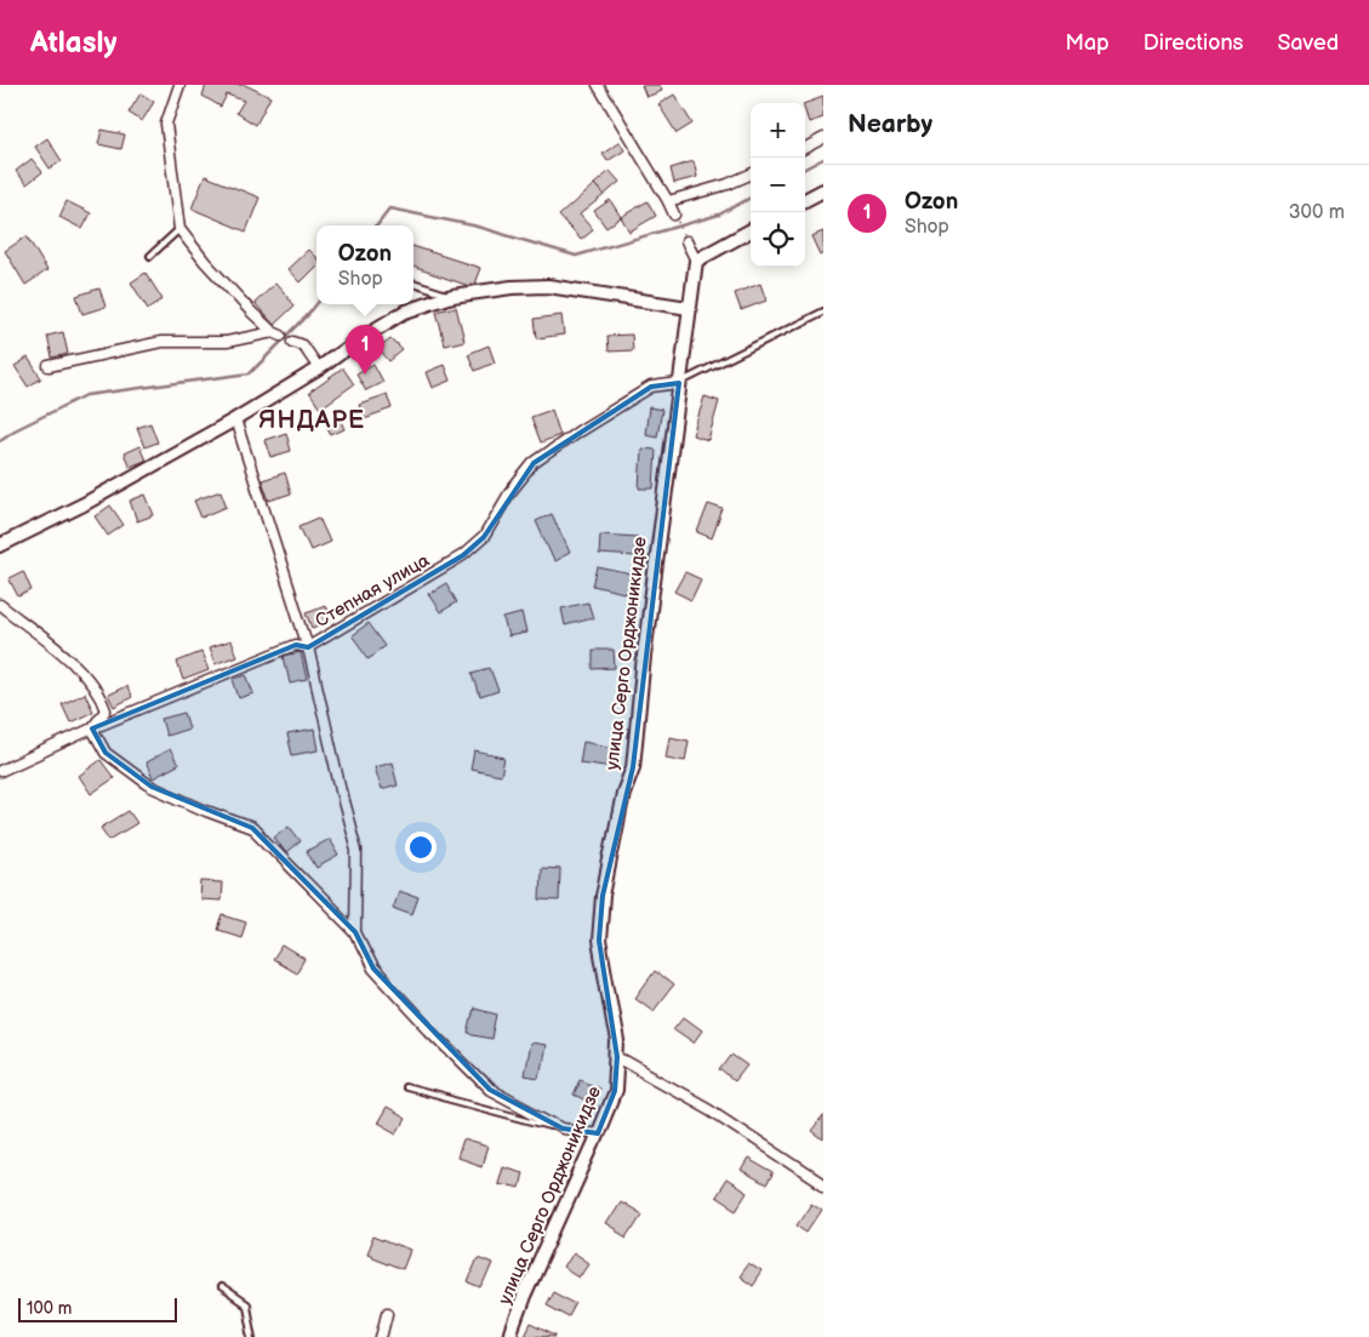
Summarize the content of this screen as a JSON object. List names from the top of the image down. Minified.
{"streets":{"street":["Степная улица","улица Серго Орджоникидзе"]},"crossings":[["Степная улица","улица Серго Орджоникидзе"]],"districts":["ЯНДАРЕ"],"scale_bar":"100 m","page":{"header":"Atlasly","nav":["Map","Directions","Saved"],"heading":"Nearby","map_buttons":["+","−"],"list":[{"mark":"1","name":"Ozon","note":"Shop","value":"300 m"}],"popup":["Ozon","Shop"],"pins":"1","scale":"100 m"}}
